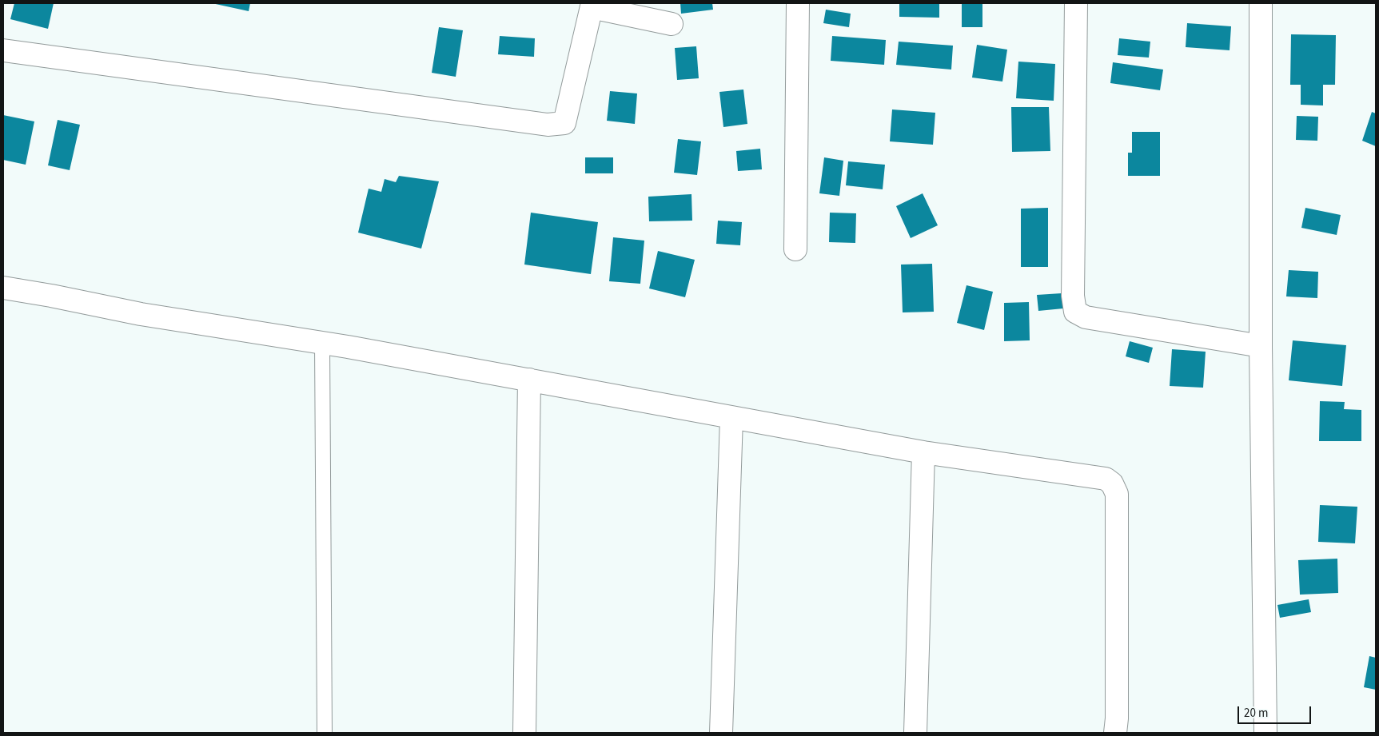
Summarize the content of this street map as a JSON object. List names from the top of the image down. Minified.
{"scale_bar":"20 m"}
